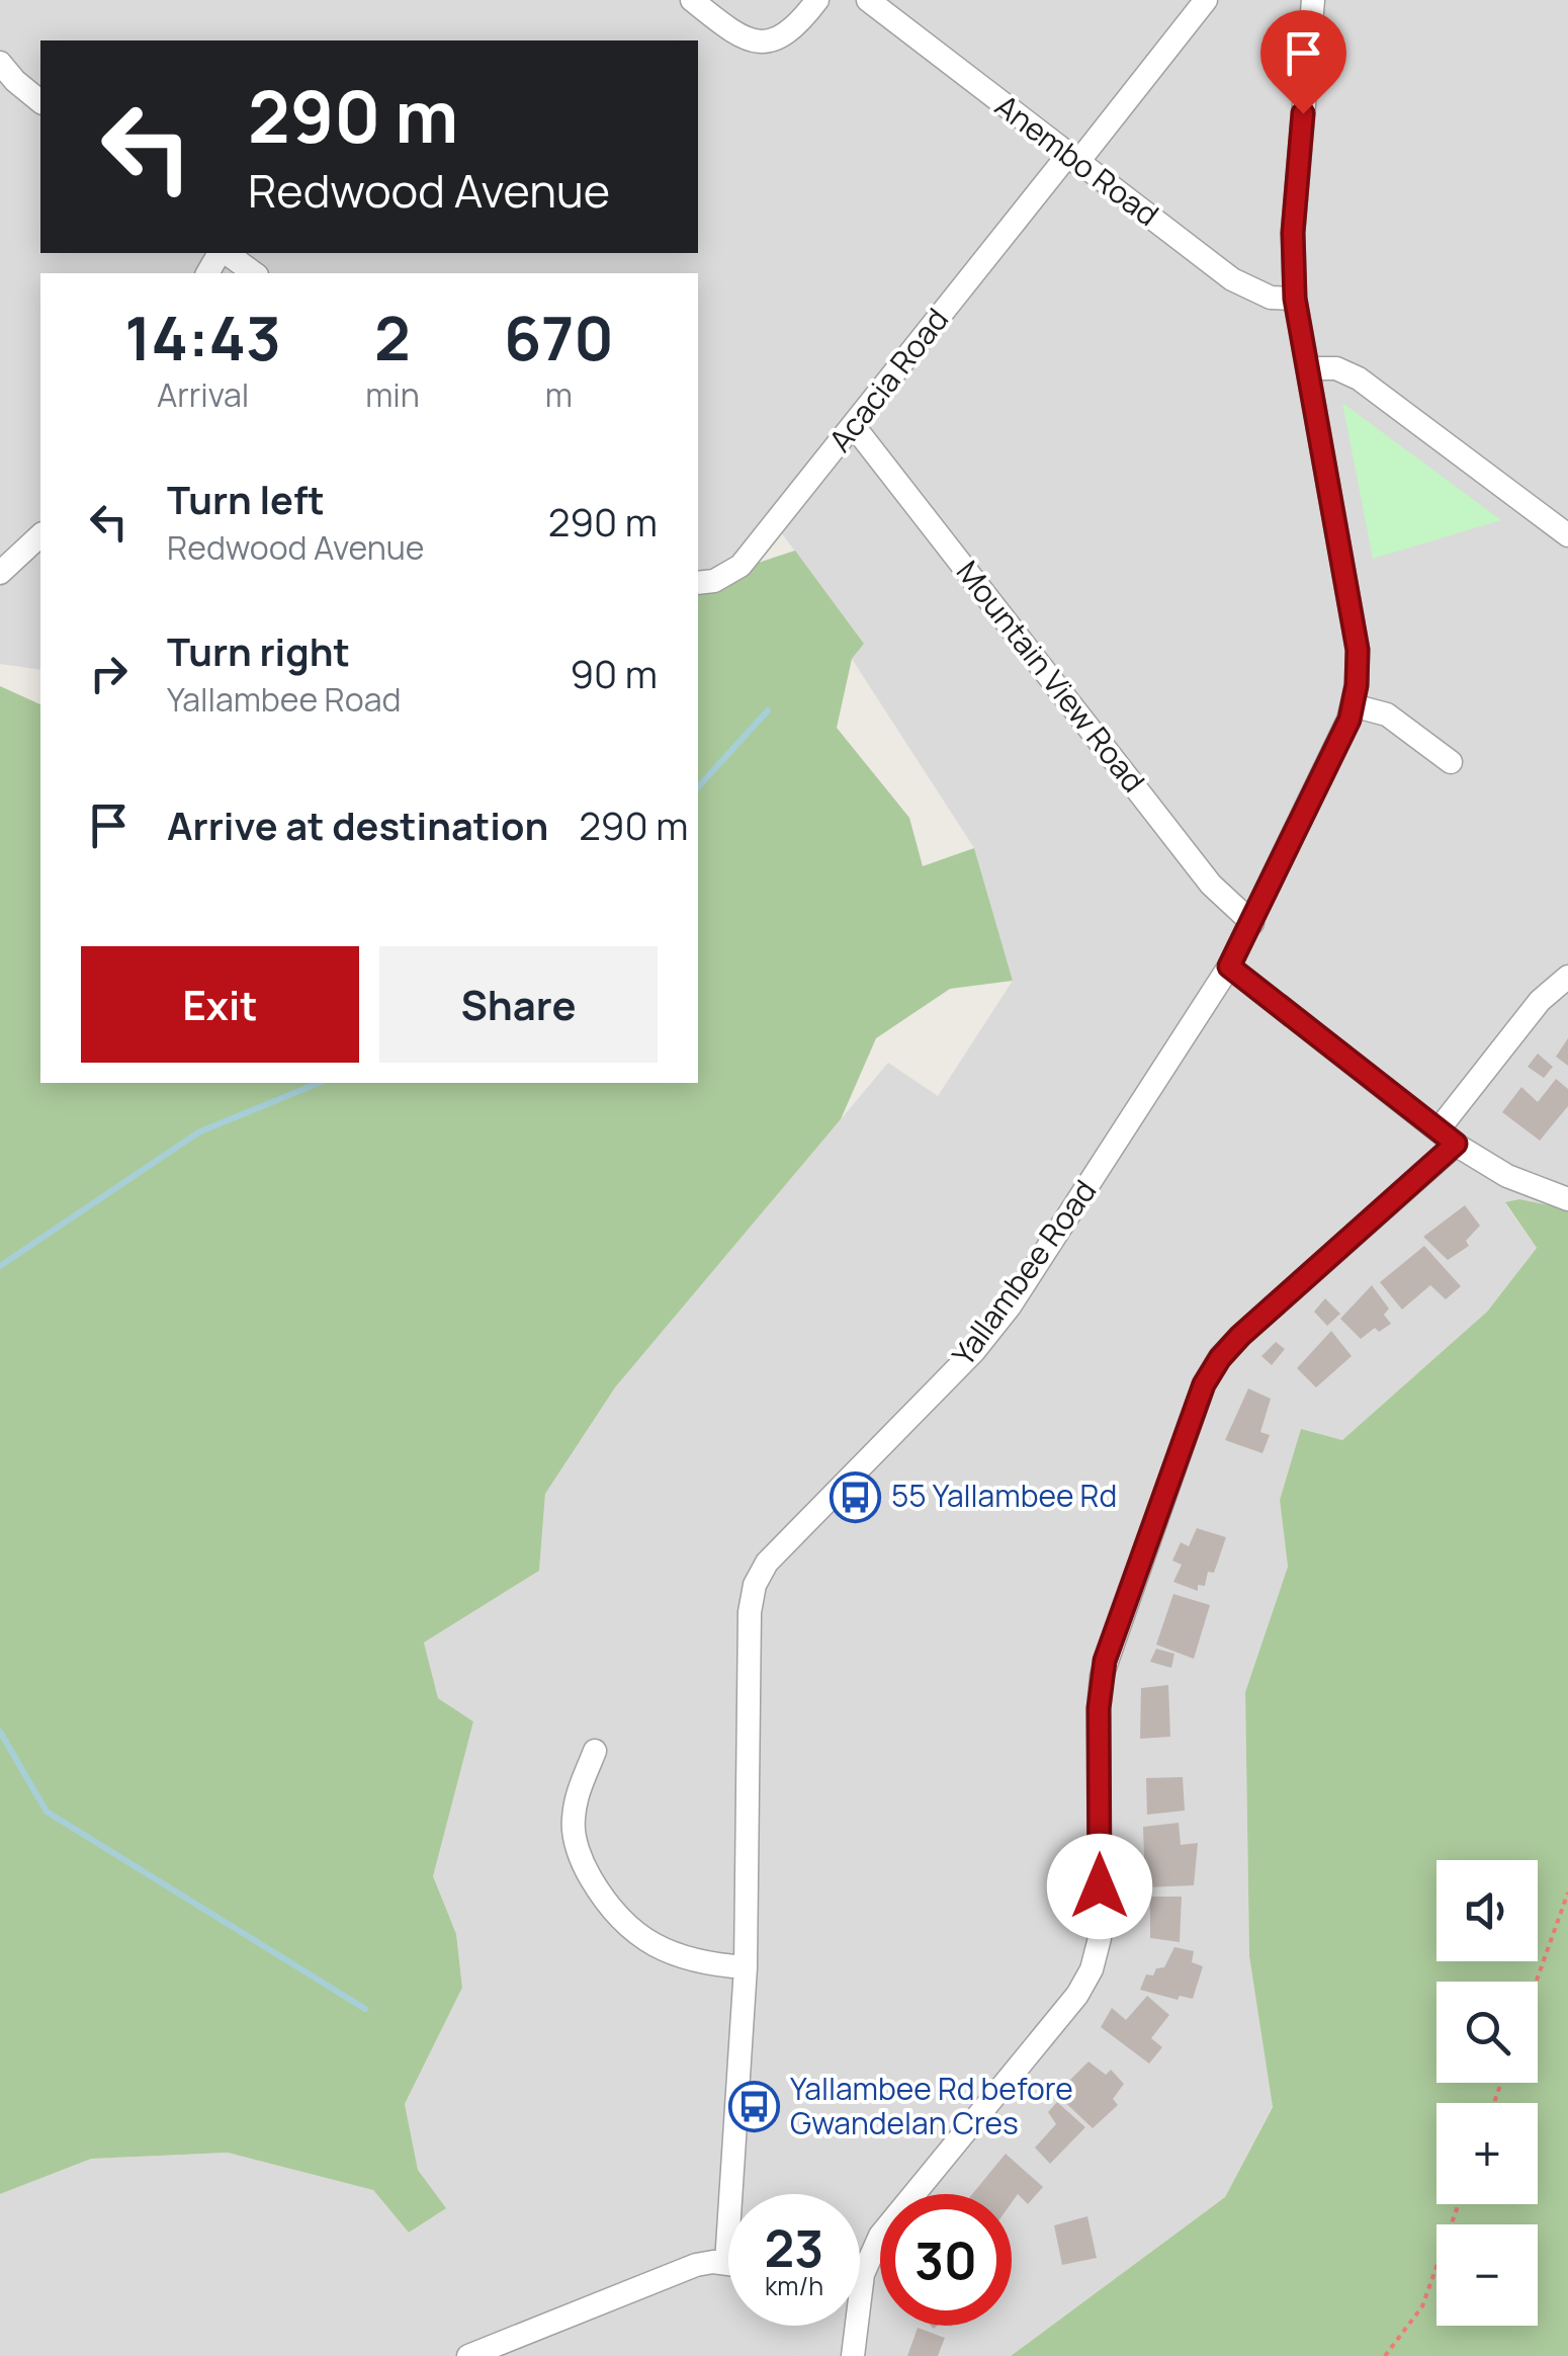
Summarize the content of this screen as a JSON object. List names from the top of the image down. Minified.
{"streets":{"street":["Anembo Road","Acacia Road","Mountain View Road","Yallambee Road"]},"crossings":[["Anembo Road","Acacia Road"],["Anembo Road","Yallambee Road"],["Acacia Road","Mountain View Road"],["Mountain View Road","Yallambee Road"]],"places":{"bus stop":["55 Yallambee Rd","Yallambee Rd before Gwandelan Cres"]},"page":{"turn":["290 m","Redwood Avenue"],"eta":["14:43","Arrival","2","min","670","m"],"list":[{"name":"Turn left","note":"Redwood Avenue","value":"290 m"},{"name":"Turn right","note":"Yallambee Road","value":"90 m"},{"name":"Arrive at destination","value":"290 m"}],"buttons":["Exit","Share"],"map_buttons":["+","−"],"speed":"23 km/h","limit":"30"}}
